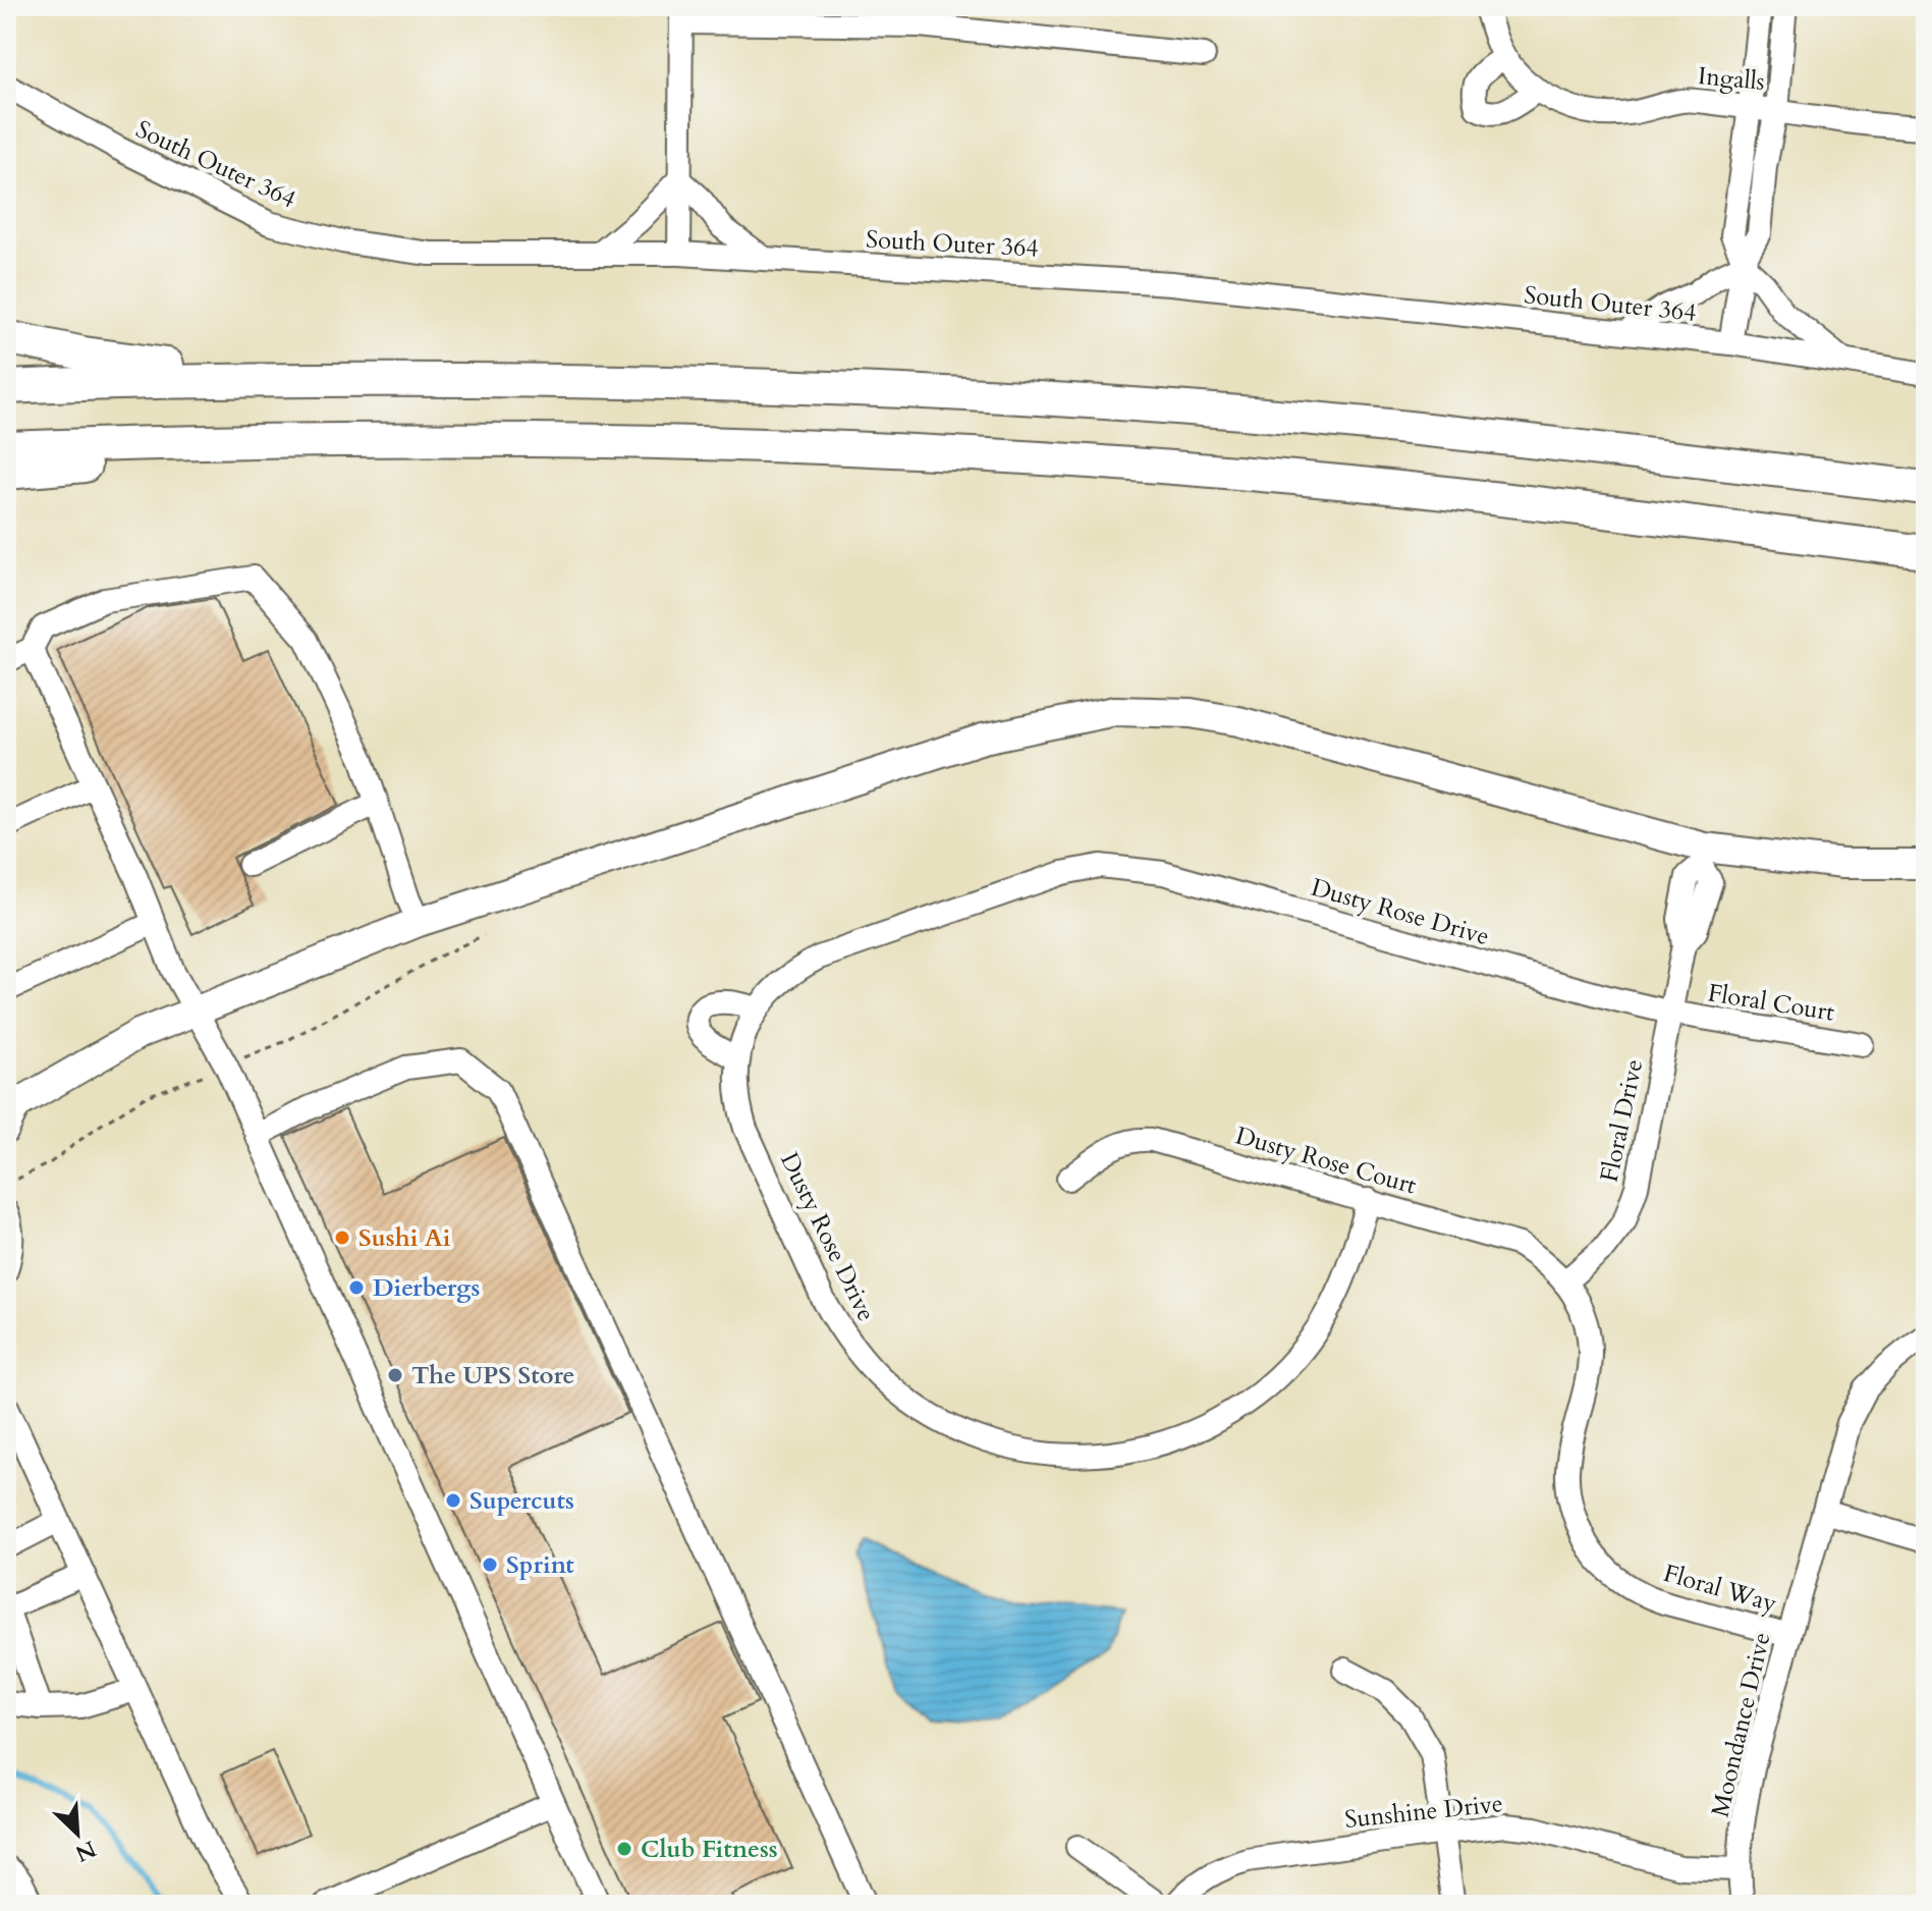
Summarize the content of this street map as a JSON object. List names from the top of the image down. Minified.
{"streets":{"street":["Ingalls","South Outer 364","Dusty Rose Drive","Floral Court","Floral Drive","Dusty Rose Court","Floral Way","Moondance Drive","Sunshine Drive"]},"crossings":[["Dusty Rose Drive","Floral Court"],["Dusty Rose Drive","Floral Drive"],["Dusty Rose Drive","Dusty Rose Court"],["Floral Court","Floral Drive"],["Floral Drive","Dusty Rose Court"],["Floral Drive","Floral Way"],["Dusty Rose Court","Floral Way"],["Floral Way","Moondance Drive"],["Moondance Drive","Sunshine Drive"]],"places":["Sushi Ai","Dierbergs","The UPS Store","Supercuts","Sprint","Club Fitness"],"north":"bottom right"}
